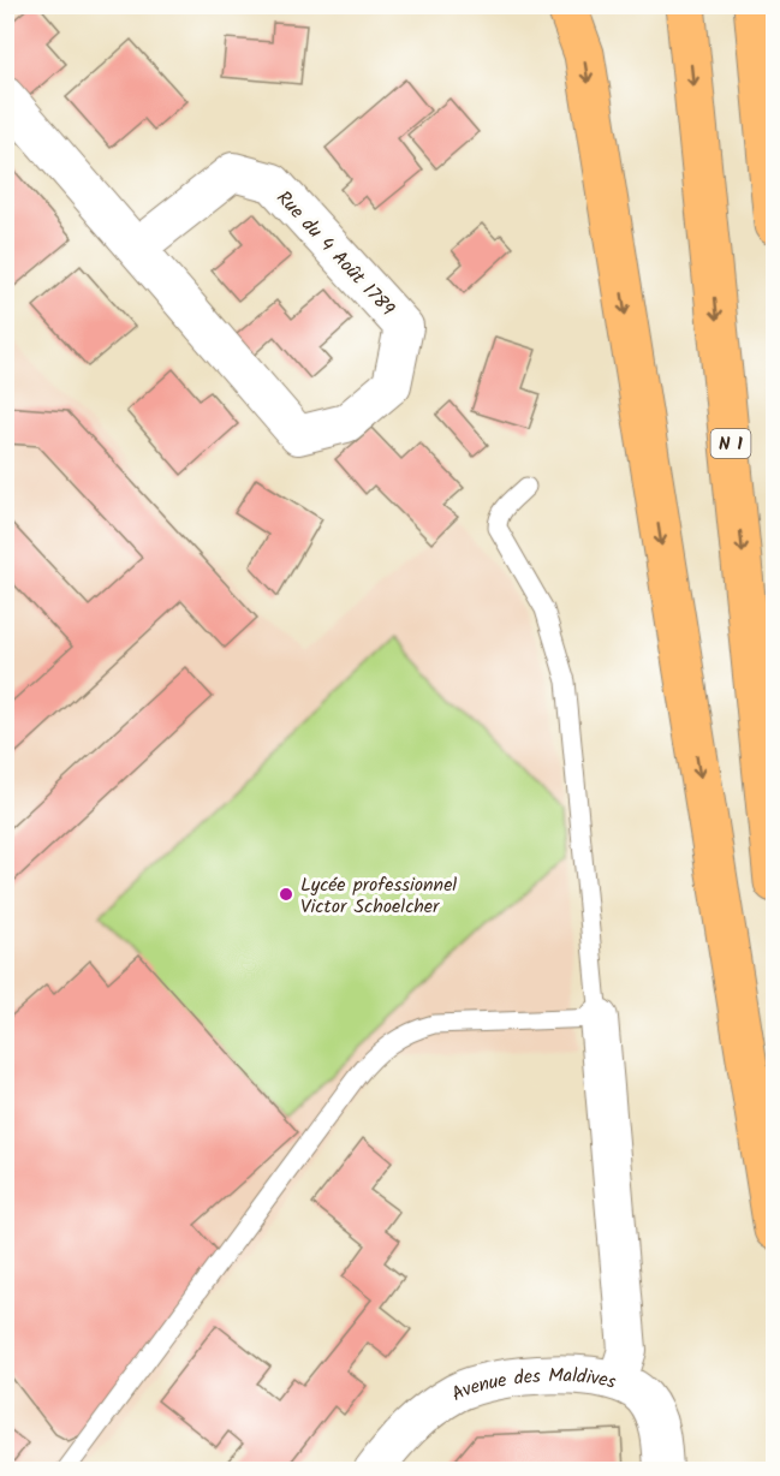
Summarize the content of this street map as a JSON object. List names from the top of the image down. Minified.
{"streets":{"highway":["N 1"],"street":["Rue du 4 Août 1789","Avenue des Maldives"]},"places":["Lycée professionnel Victor Schoelcher"]}
